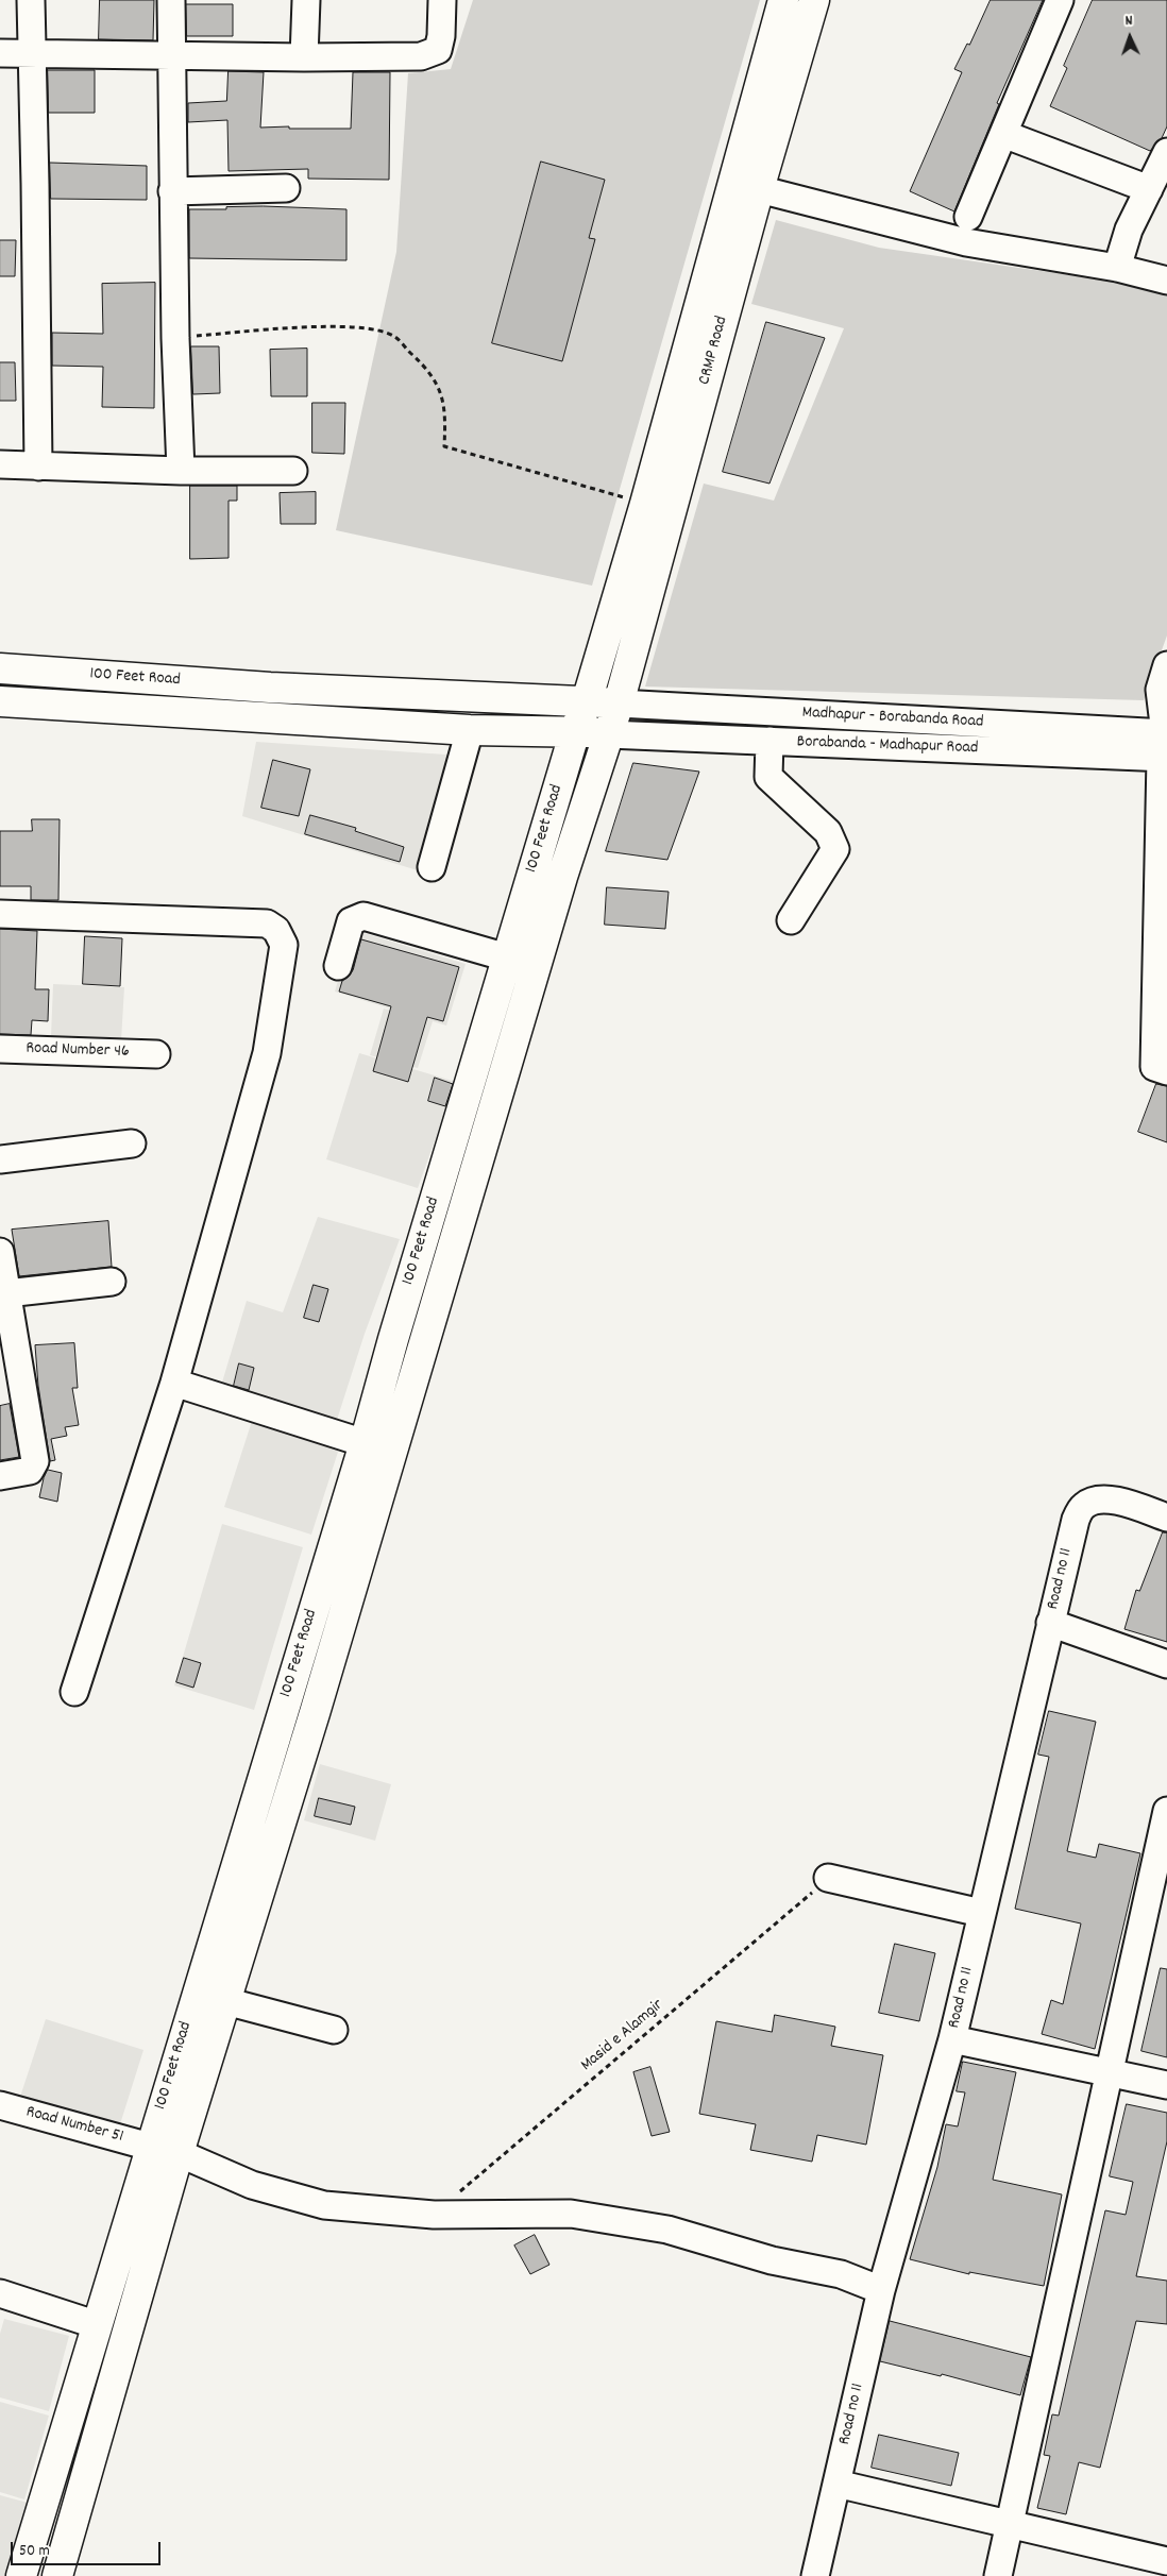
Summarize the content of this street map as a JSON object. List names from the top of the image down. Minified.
{"streets":{"main road":["CRMP Road","100 Feet Road"],"street":["Madhapur - Borabanda Road","Borabanda - Madhapur Road","Road Number 46","Road no 11","Road Number 51"],"path":["Masid e Alamgir"]},"crossings":[["CRMP Road","100 Feet Road"],["CRMP Road","Madhapur - Borabanda Road"],["100 Feet Road","Madhapur - Borabanda Road"],["100 Feet Road","Borabanda - Madhapur Road"],["100 Feet Road","Road Number 51"],["Madhapur - Borabanda Road","Borabanda - Madhapur Road"]],"scale_bar":"50 m","north":"top"}
